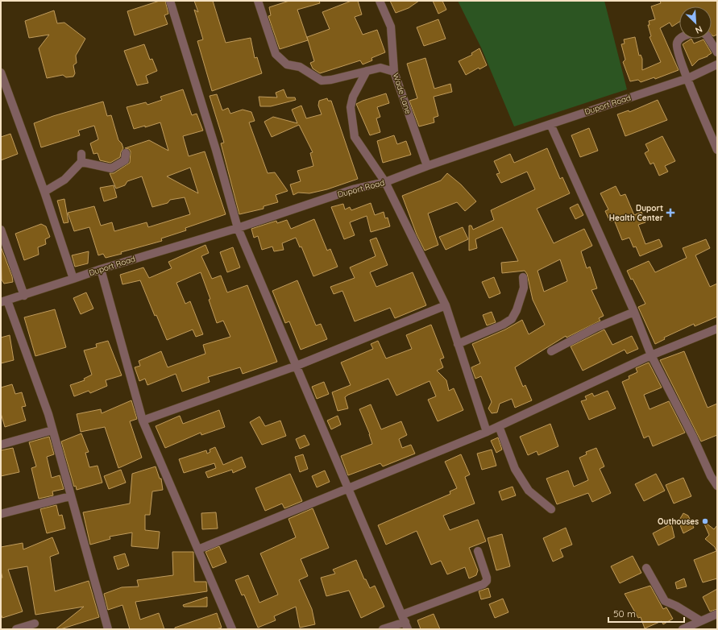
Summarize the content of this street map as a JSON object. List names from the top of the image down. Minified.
{"streets":{"street":["Wade Lane","Duport Road"]},"crossings":[["Wade Lane","Duport Road"]],"places":{"health":["Duport Health Center"],"other":["Outhouses"]},"scale_bar":"50 m","north":"bottom right"}
